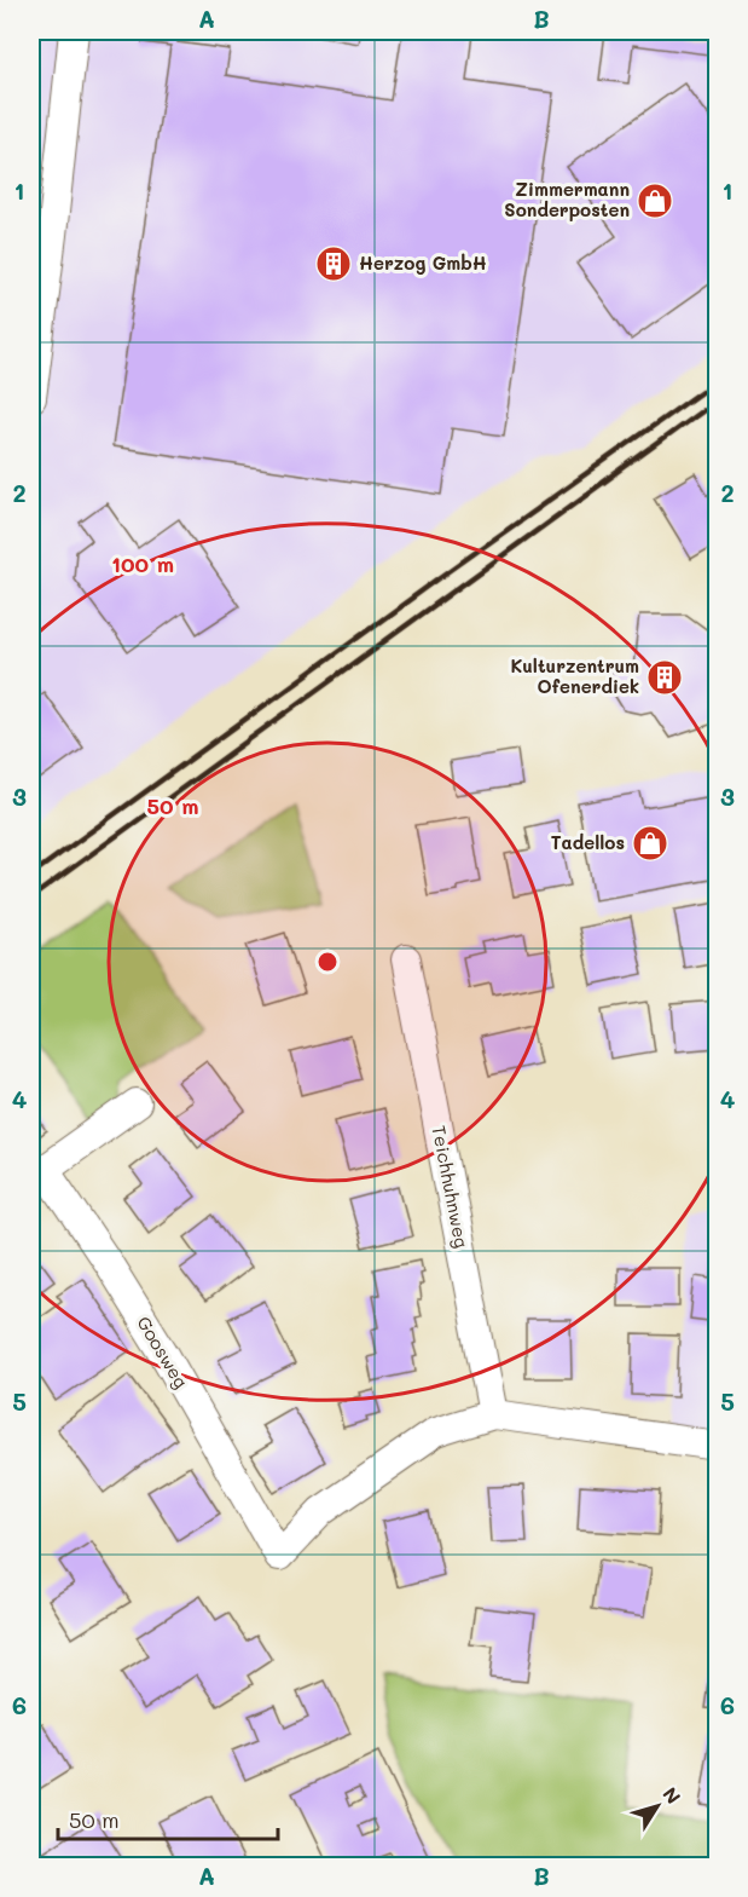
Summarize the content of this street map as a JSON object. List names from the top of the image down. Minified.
{"streets":{"street":["Teichhuhnweg","Goosweg"]},"crossings":[["Teichhuhnweg","Goosweg"]],"places":{"shop":["Zimmermann Sonderposten","Tadellos"],"building":["Herzog GmbH","Kulturzentrum Ofenerdiek"]},"scale_bar":"50 m","north":"top right","grid":{"columns":["A","B"],"rows":["1","2","3","4","5","6"]},"rings":["100 m","50 m"]}
